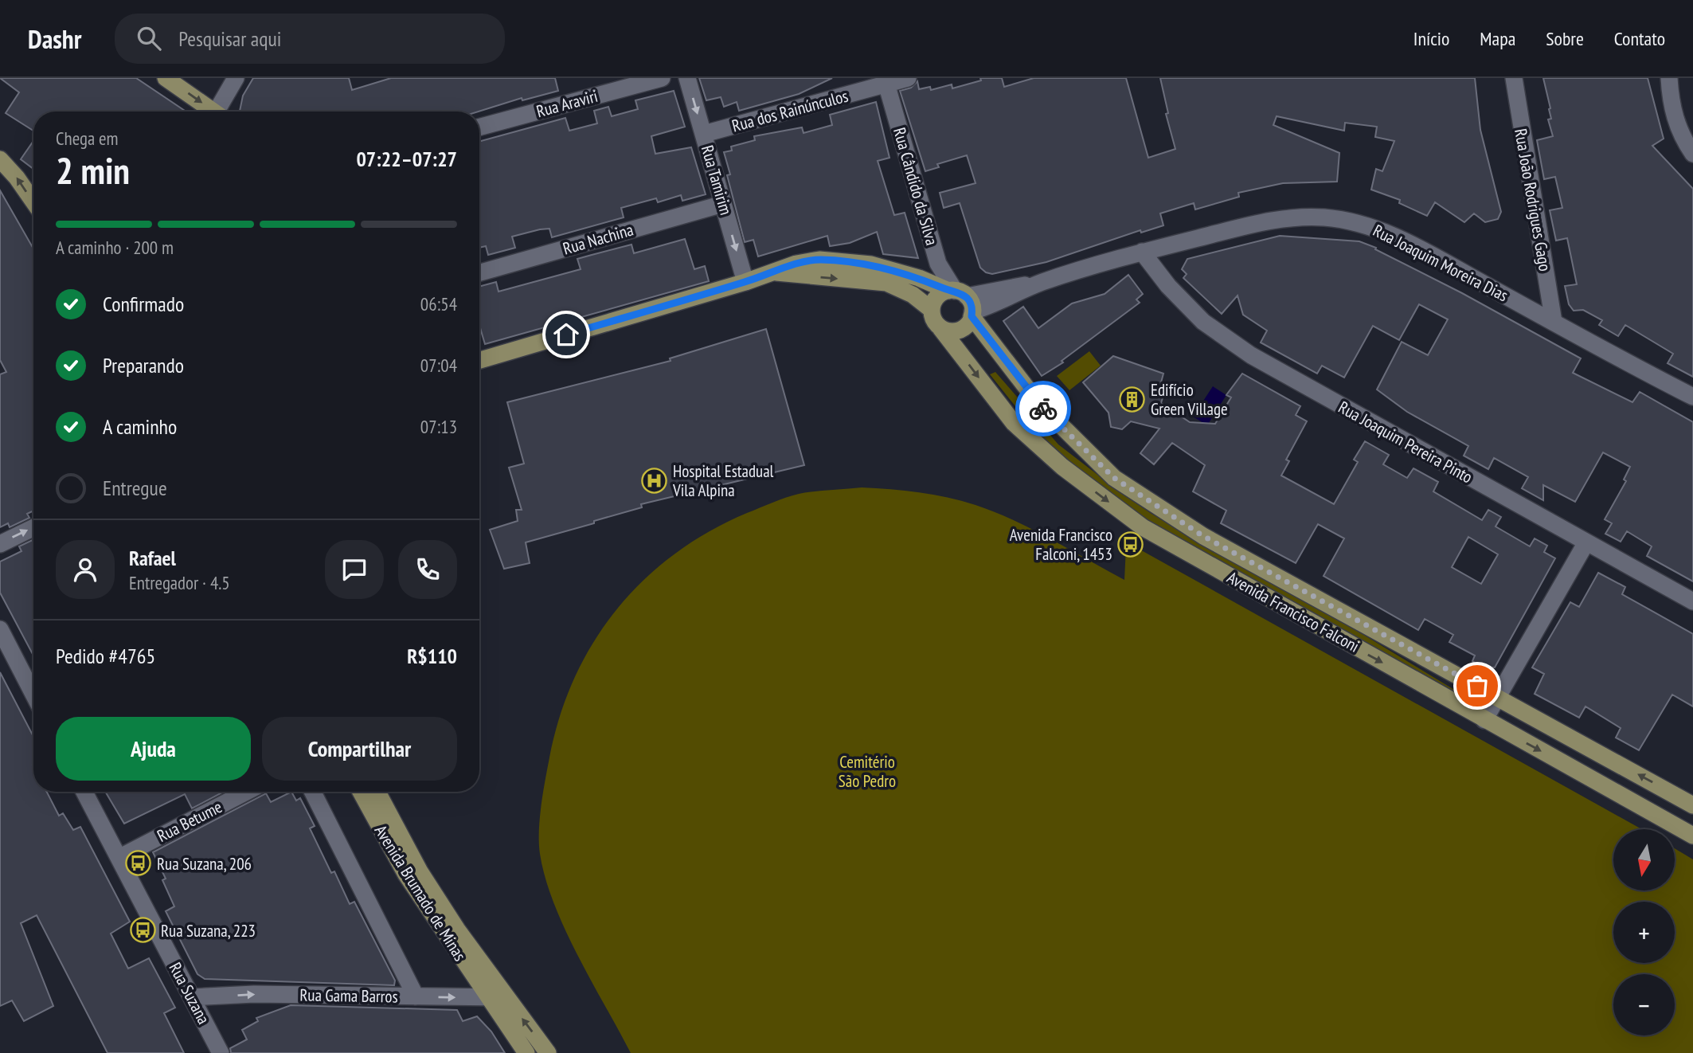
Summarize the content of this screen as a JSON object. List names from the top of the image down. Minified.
{"streets":{"main road":["Avenida Francisco Falconi","Avenida Brumado de Minas"],"street":["Rua Araviri","Rua dos Rainúnculos","Rua Tamirim","Rua Cândido da Silva","Rua João Rodrigues Gago","Rua Nachina","Rua Joaquim Moreira Dias","Rua Joaquim Pereira Pinto","Rua Betume","Rua Suzana","Rua Gama Barros"]},"crossings":[["Rua dos Rainúnculos","Rua Tamirim"],["Rua dos Rainúnculos","Rua Cândido da Silva"],["Rua Tamirim","Rua Nachina"],["Rua Tamirim","Avenida Francisco Falconi"],["Rua Cândido da Silva","Rua Joaquim Moreira Dias"],["Rua Cândido da Silva","Avenida Francisco Falconi"],["Rua João Rodrigues Gago","Rua Joaquim Moreira Dias"],["Rua Joaquim Moreira Dias","Rua Joaquim Pereira Pinto"],["Rua Joaquim Moreira Dias","Avenida Francisco Falconi"],["Rua Betume","Rua Suzana"],["Avenida Brumado de Minas","Rua Gama Barros"],["Rua Suzana","Rua Gama Barros"]],"one_way":["Rua Tamirim","Rua Gama Barros"],"parks":["Cemitério São Pedro"],"places":{"building":["Edifício Green Village"],"hospital":["Hospital Estadual Vila Alpina"],"bus stop":["Avenida Francisco Falconi, 1453","Rua Suzana, 206","Rua Suzana, 223"]},"north":"bottom","page":{"header":"Dashr","search":"Pesquisar aqui","nav":["Início","Mapa","Sobre","Contato"],"heading":["2 min","Chega em","07:22–07:27"],"panel":["Rafael","Entregador · 4.5","Pedido #4765","R$110"],"bar":"A caminho · 200 m","list":[["Confirmado","06:54"],["Preparando","07:04"],["A caminho","07:13"],"Entregue"],"buttons":["Ajuda","Compartilhar"],"map_buttons":["+","−"]}}
